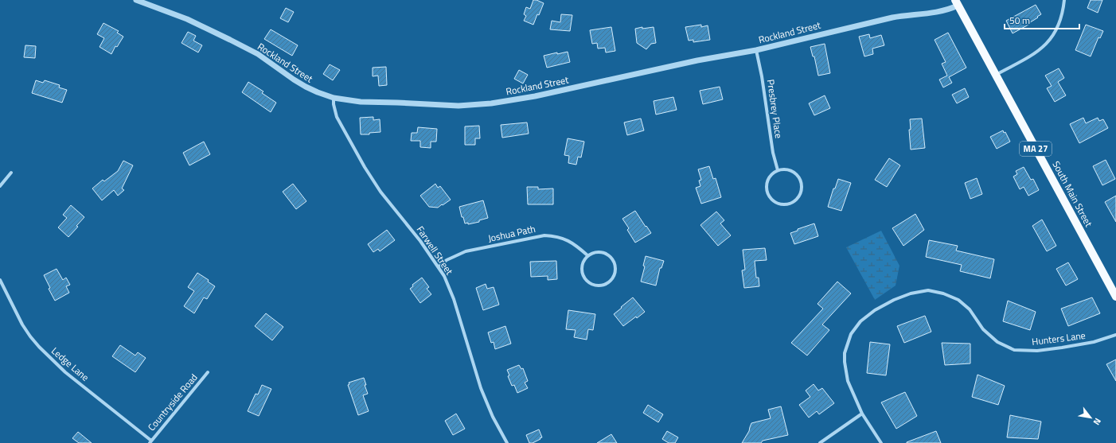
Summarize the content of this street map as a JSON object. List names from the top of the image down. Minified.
{"streets":{"main road":["MA 27","South Main Street"],"street":["Rockland Street","Presbrey Place","Joshua Path","Farwell Street","Hunters Lane","Ledge Lane","Countryside Road"]},"crossings":[["Rockland Street","Presbrey Place"],["Rockland Street","South Main Street"],["Rockland Street","Farwell Street"],["Joshua Path","Farwell Street"],["Ledge Lane","Countryside Road"]],"scale_bar":"50 m","north":"bottom right"}
